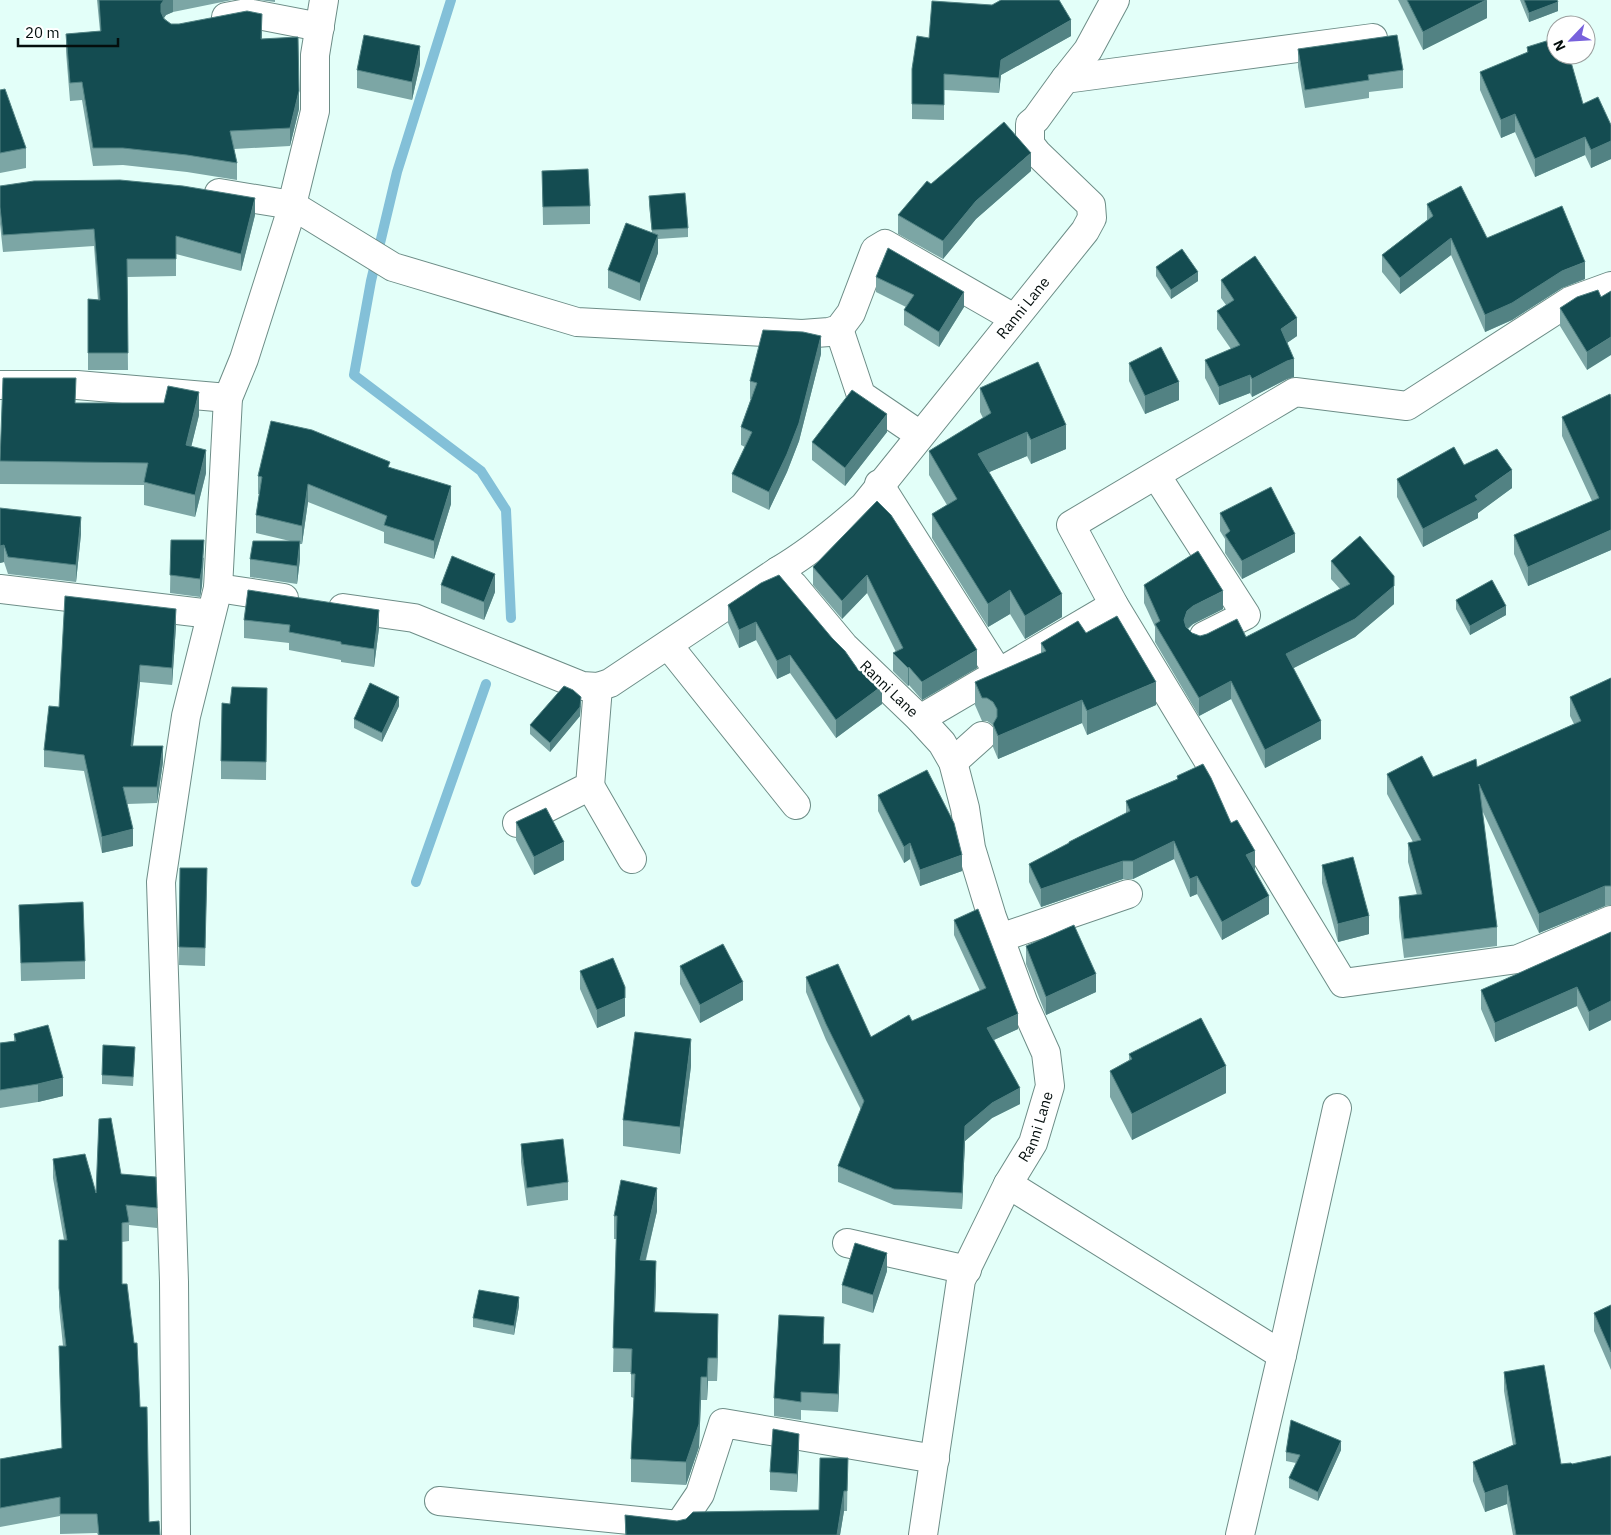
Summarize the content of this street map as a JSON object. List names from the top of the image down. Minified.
{"streets":{"street":["Ranni Lane"]},"scale_bar":"20 m","north":"bottom left"}
